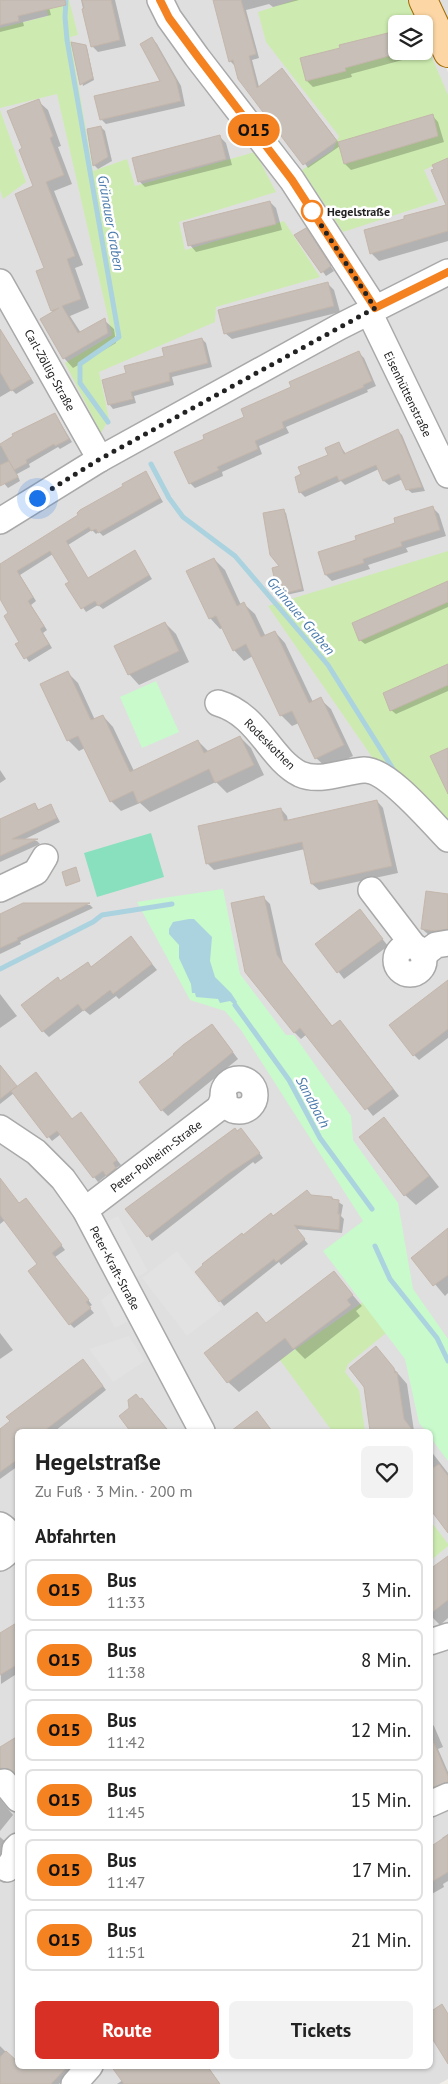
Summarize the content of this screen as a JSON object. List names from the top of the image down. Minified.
{"streets":{"street":["Carl-Zöllig-Straße","Eisenhüttenstraße","Rodeskothen","Peter-Polheim-Straße","Peter-Kraft-Straße"]},"crossings":[["Peter-Polheim-Straße","Peter-Kraft-Straße"]],"water":["Grünauer Graben","Sandbach"],"places":["Hegelstraße"],"lines":["bus line O15"],"page":{"on_map":"O15","heading":[["Hegelstraße","Zu Fuß · 3 Min. · 200 m"],"Abfahrten"],"list":[{"mark":"O15","name":"Bus","note":"11:33","value":"3 Min."},{"mark":"O15","name":"Bus","note":"11:38","value":"8 Min."},{"mark":"O15","name":"Bus","note":"11:42","value":"12 Min."},{"mark":"O15","name":"Bus","note":"11:45","value":"15 Min."},{"mark":"O15","name":"Bus","note":"11:47","value":"17 Min."},{"mark":"O15","name":"Bus","note":"11:51","value":"21 Min."}],"buttons":["Route","Tickets"]}}
